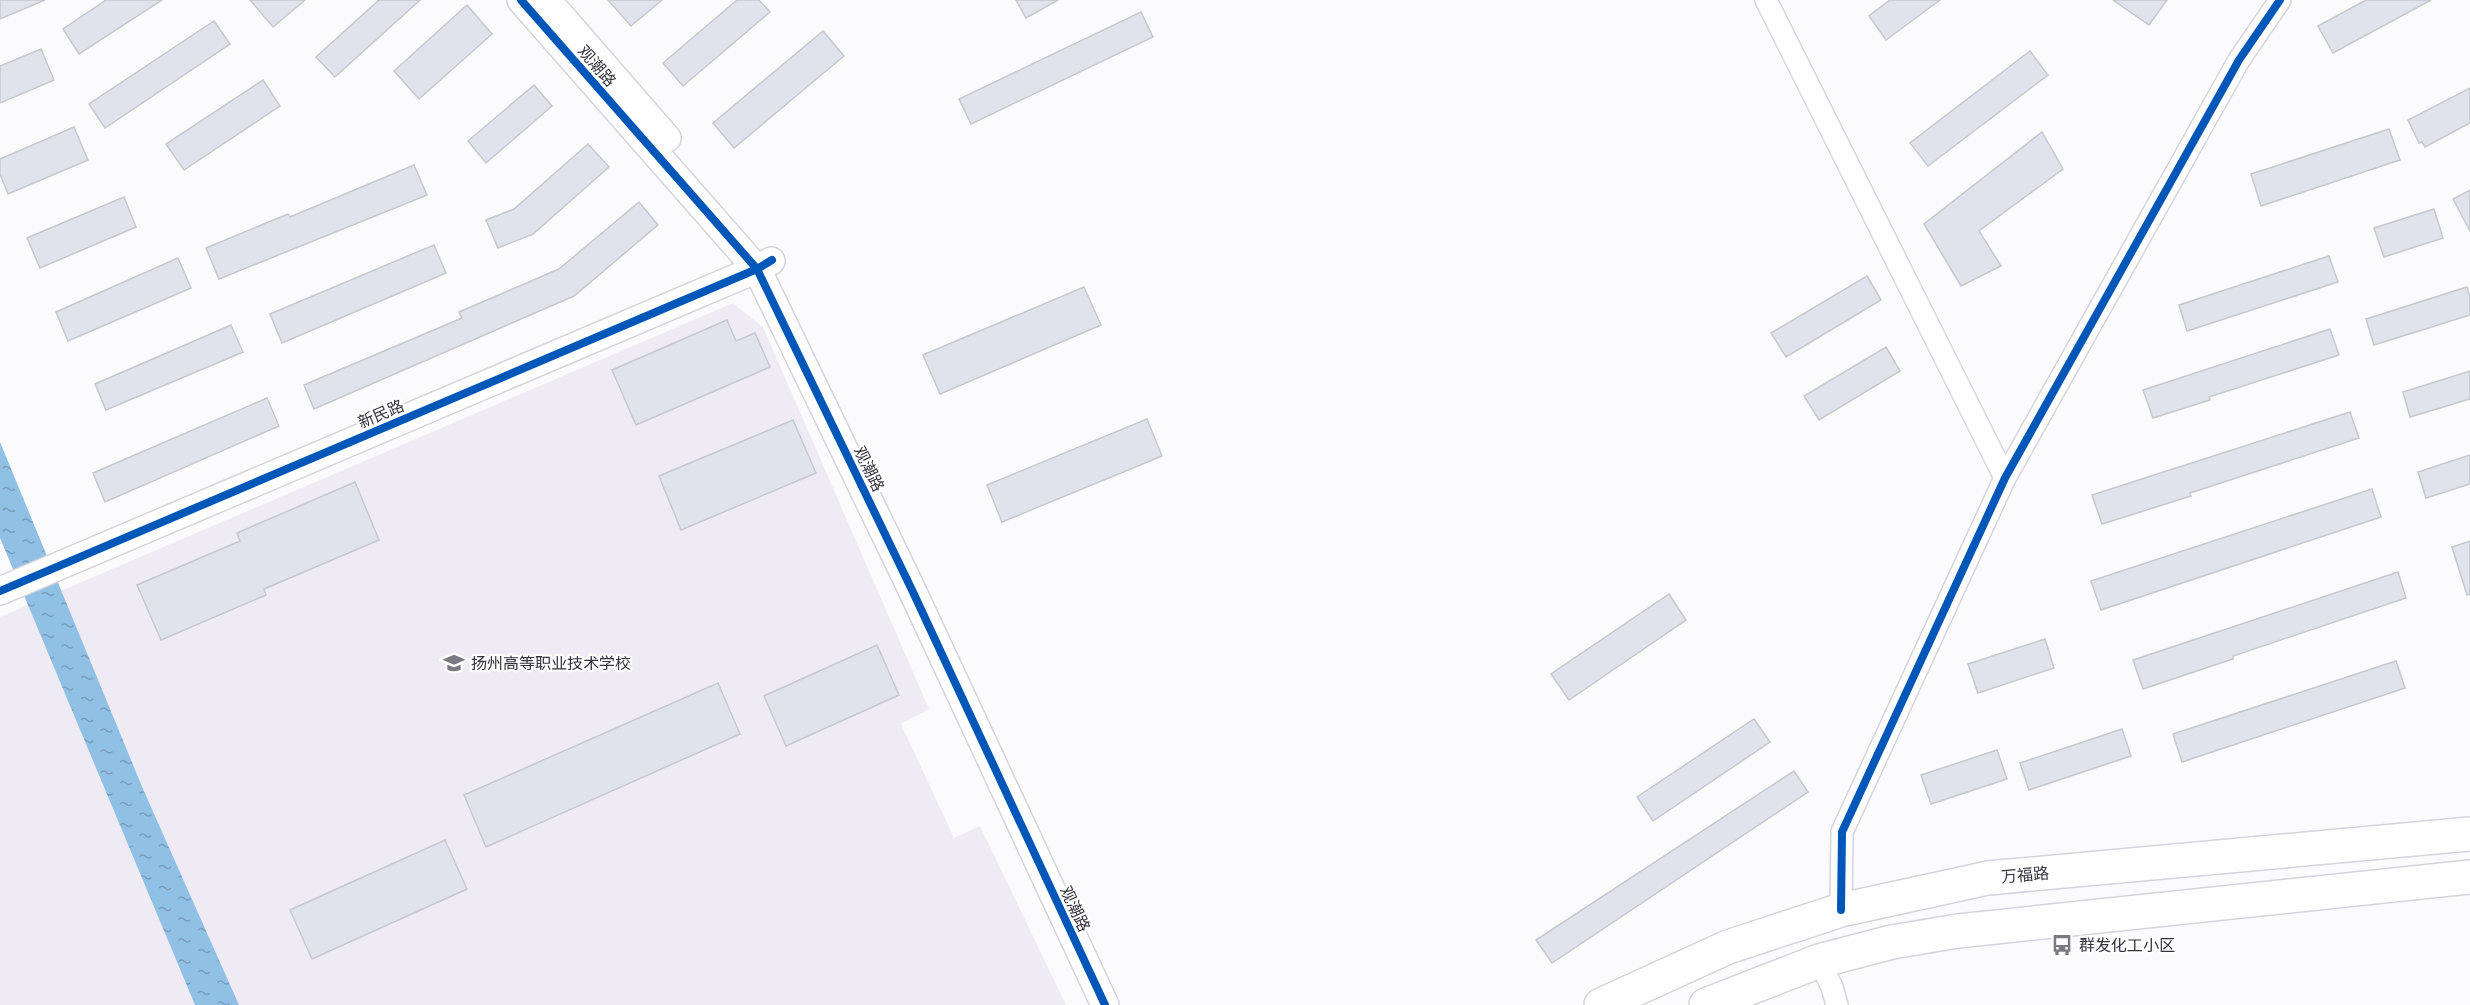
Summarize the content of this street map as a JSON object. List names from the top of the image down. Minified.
{"streets":{"main road":["万福路"],"street":["观潮路","新民路"]},"crossings":[["观潮路","新民路"]],"places":{"school or university":["扬州高等职业技术学校"],"bus stop":["群发化工小区"]}}
